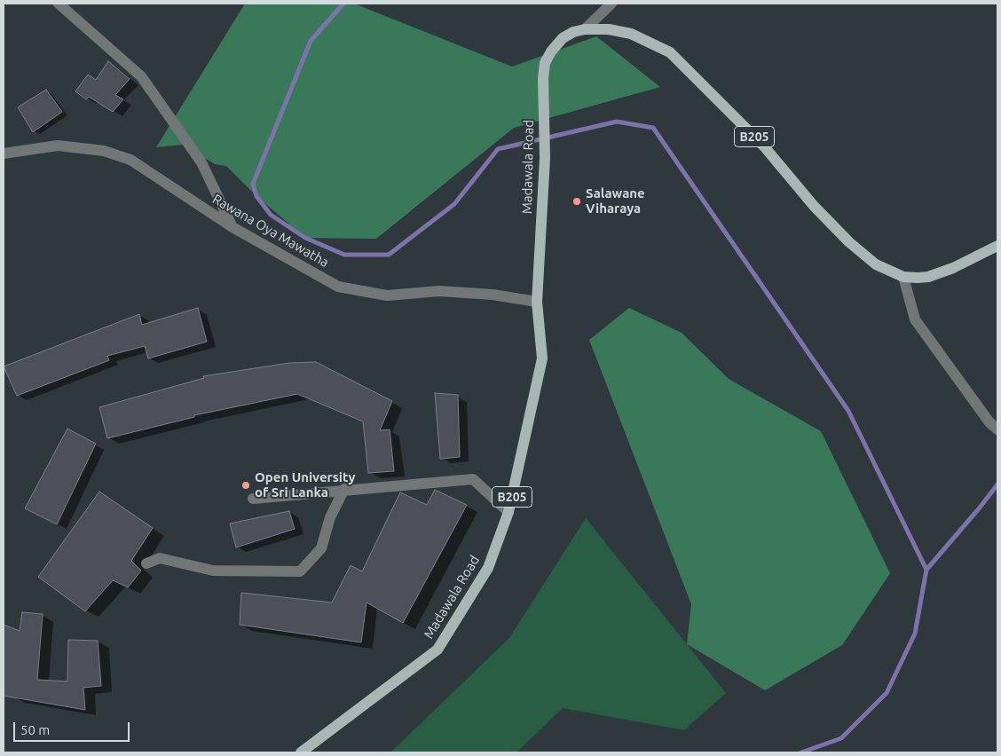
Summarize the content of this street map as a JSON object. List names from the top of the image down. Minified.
{"streets":{"main road":["B205","Madawala Road"],"street":["Rawana Oya Mawatha"]},"crossings":[["Madawala Road","Rawana Oya Mawatha"]],"places":["Salawane Viharaya","Open University of Sri Lanka"],"scale_bar":"50 m"}
